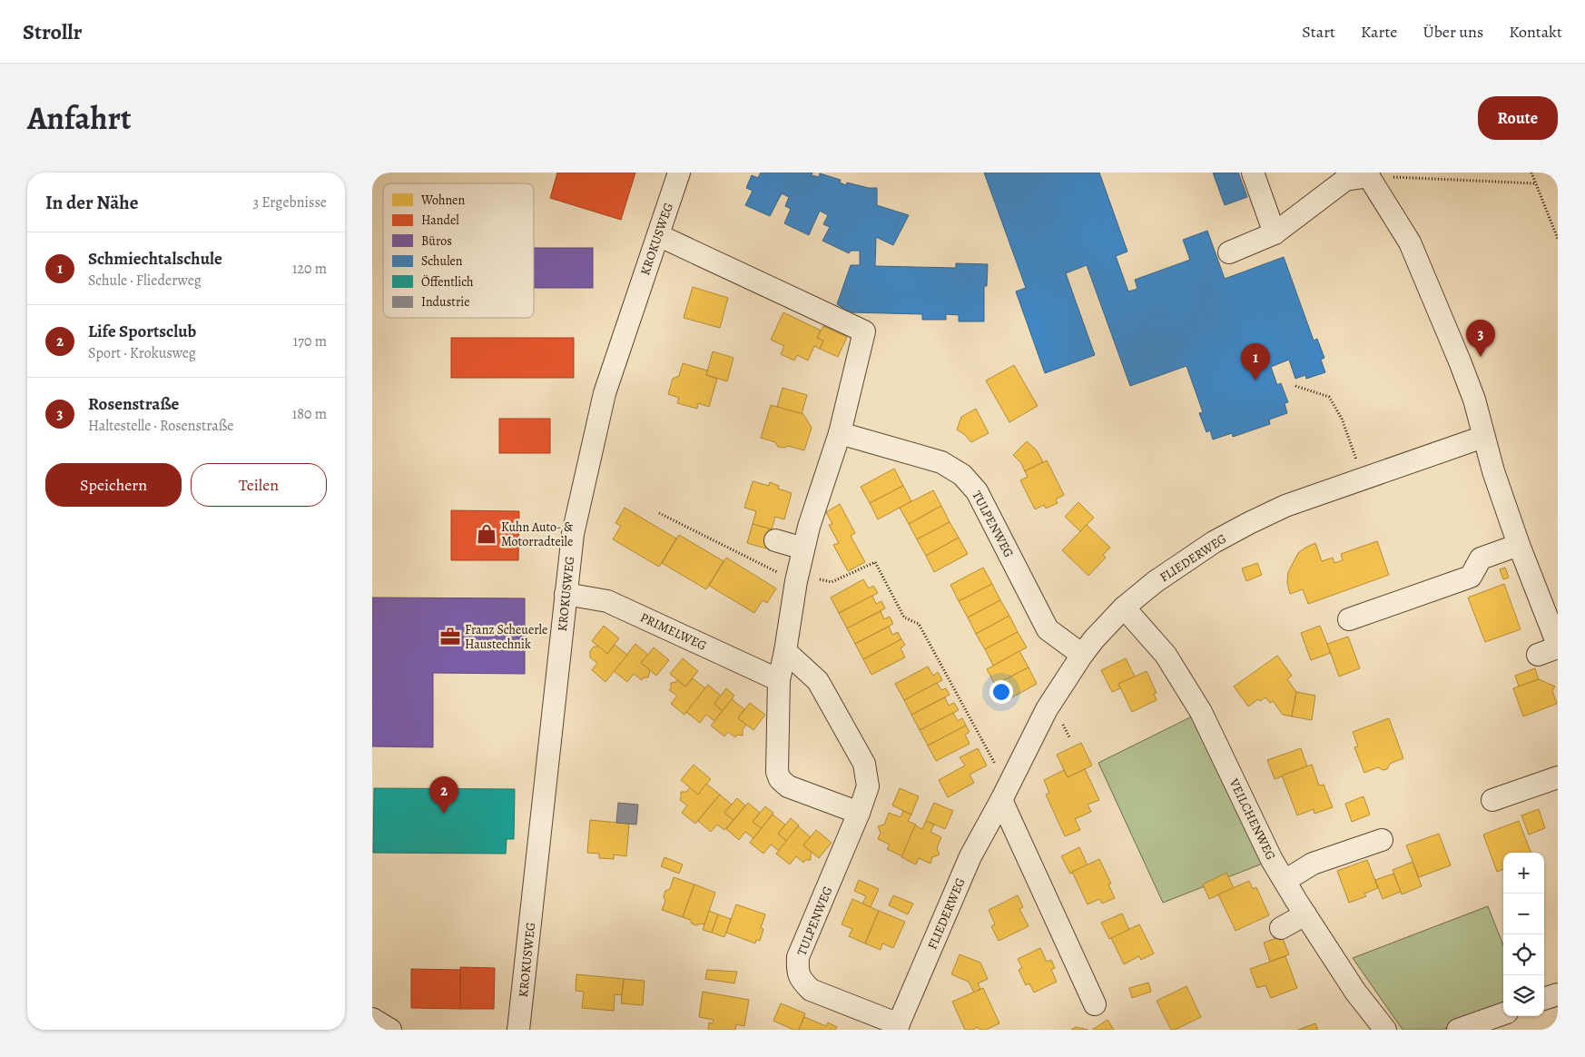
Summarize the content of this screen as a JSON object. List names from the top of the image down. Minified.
{"streets":{"street":["KROKUSWEG","TULPENWEG","FLIEDERWEG","PRIMELWEG","VEILCHENWEG"]},"crossings":[["KROKUSWEG","PRIMELWEG"],["TULPENWEG","FLIEDERWEG"],["FLIEDERWEG","VEILCHENWEG"]],"places":{"shop":["Kuhn Auto- & Motorradteile"],"office":["Franz Scheuerle Haustechnik"]},"legend":["Wohnen","Handel","Büros","Schulen","Öffentlich","Industrie"],"page":{"header":"Strollr","nav":["Start","Karte","Über uns","Kontakt"],"title":"Anfahrt","buttons":["Route",["Speichern","Teilen"]],"heading":["In der Nähe","3 Ergebnisse"],"list":[{"mark":"1","name":"Schmiechtalschule","note":"Schule · Fliederweg","value":"120 m"},{"mark":"2","name":"Life Sportsclub","note":"Sport · Krokusweg","value":"170 m"},{"mark":"3","name":"Rosenstraße","note":"Haltestelle · Rosenstraße","value":"180 m"}],"pins":["3","1","2"],"map_buttons":["+","−"]}}
